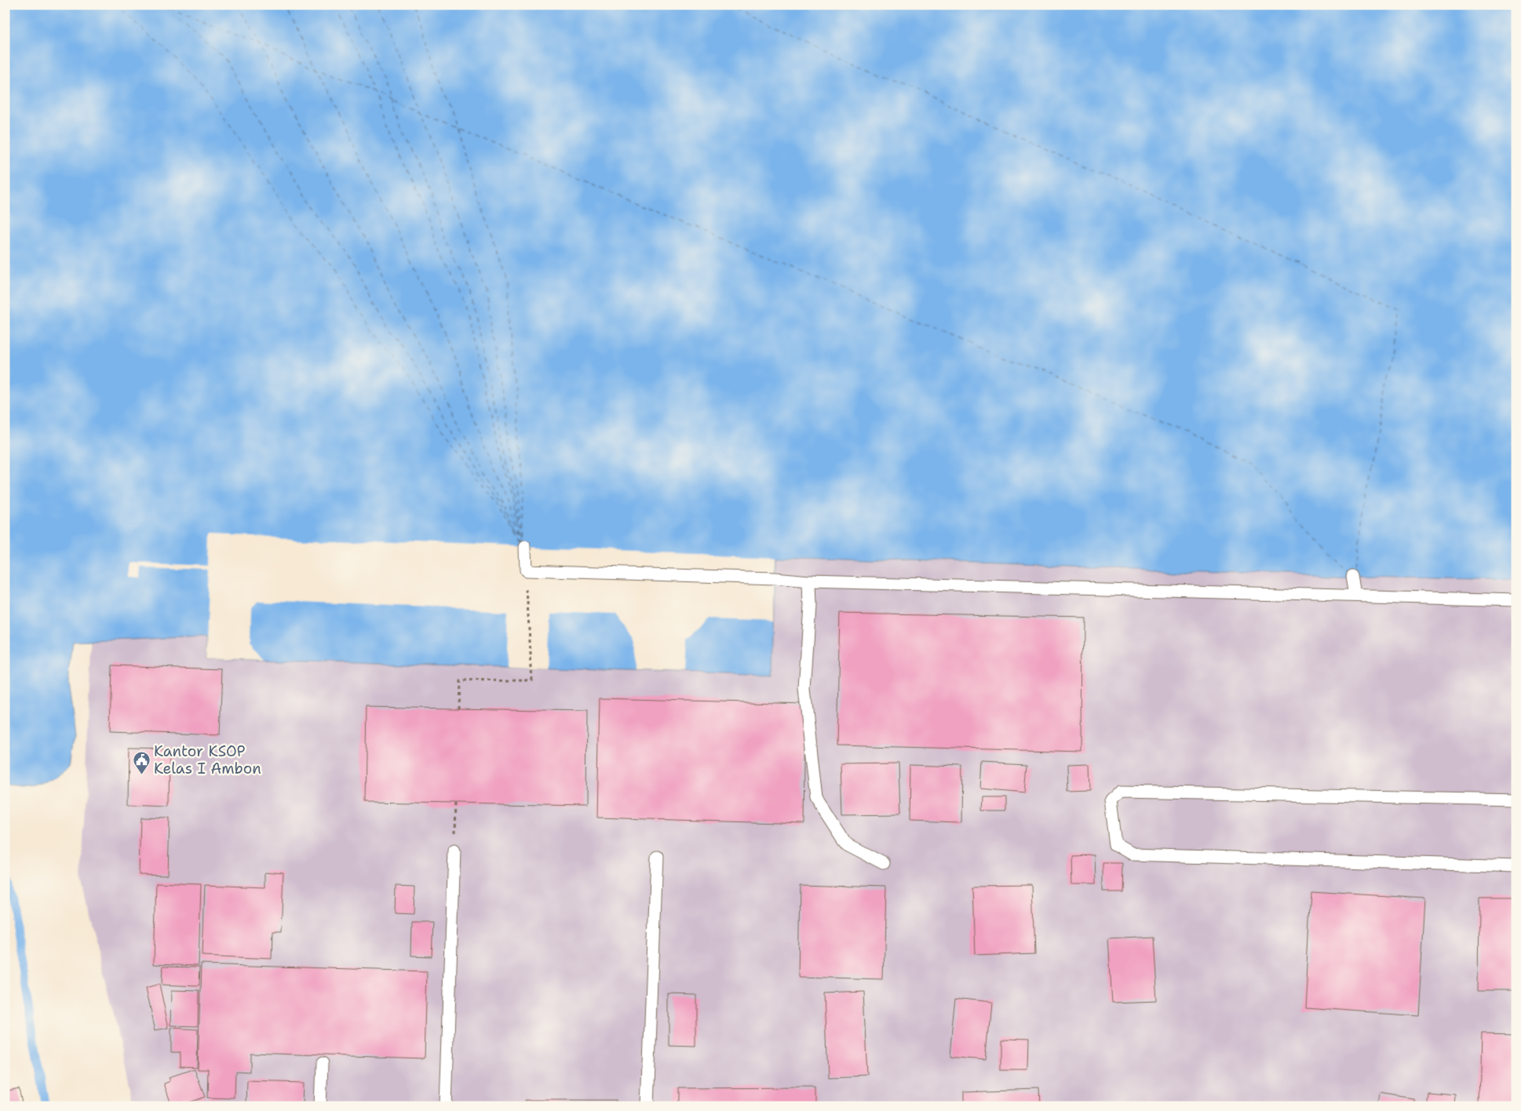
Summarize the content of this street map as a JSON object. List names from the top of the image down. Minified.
{"places":{"public building":["Kantor KSOP Kelas I Ambon"]}}
